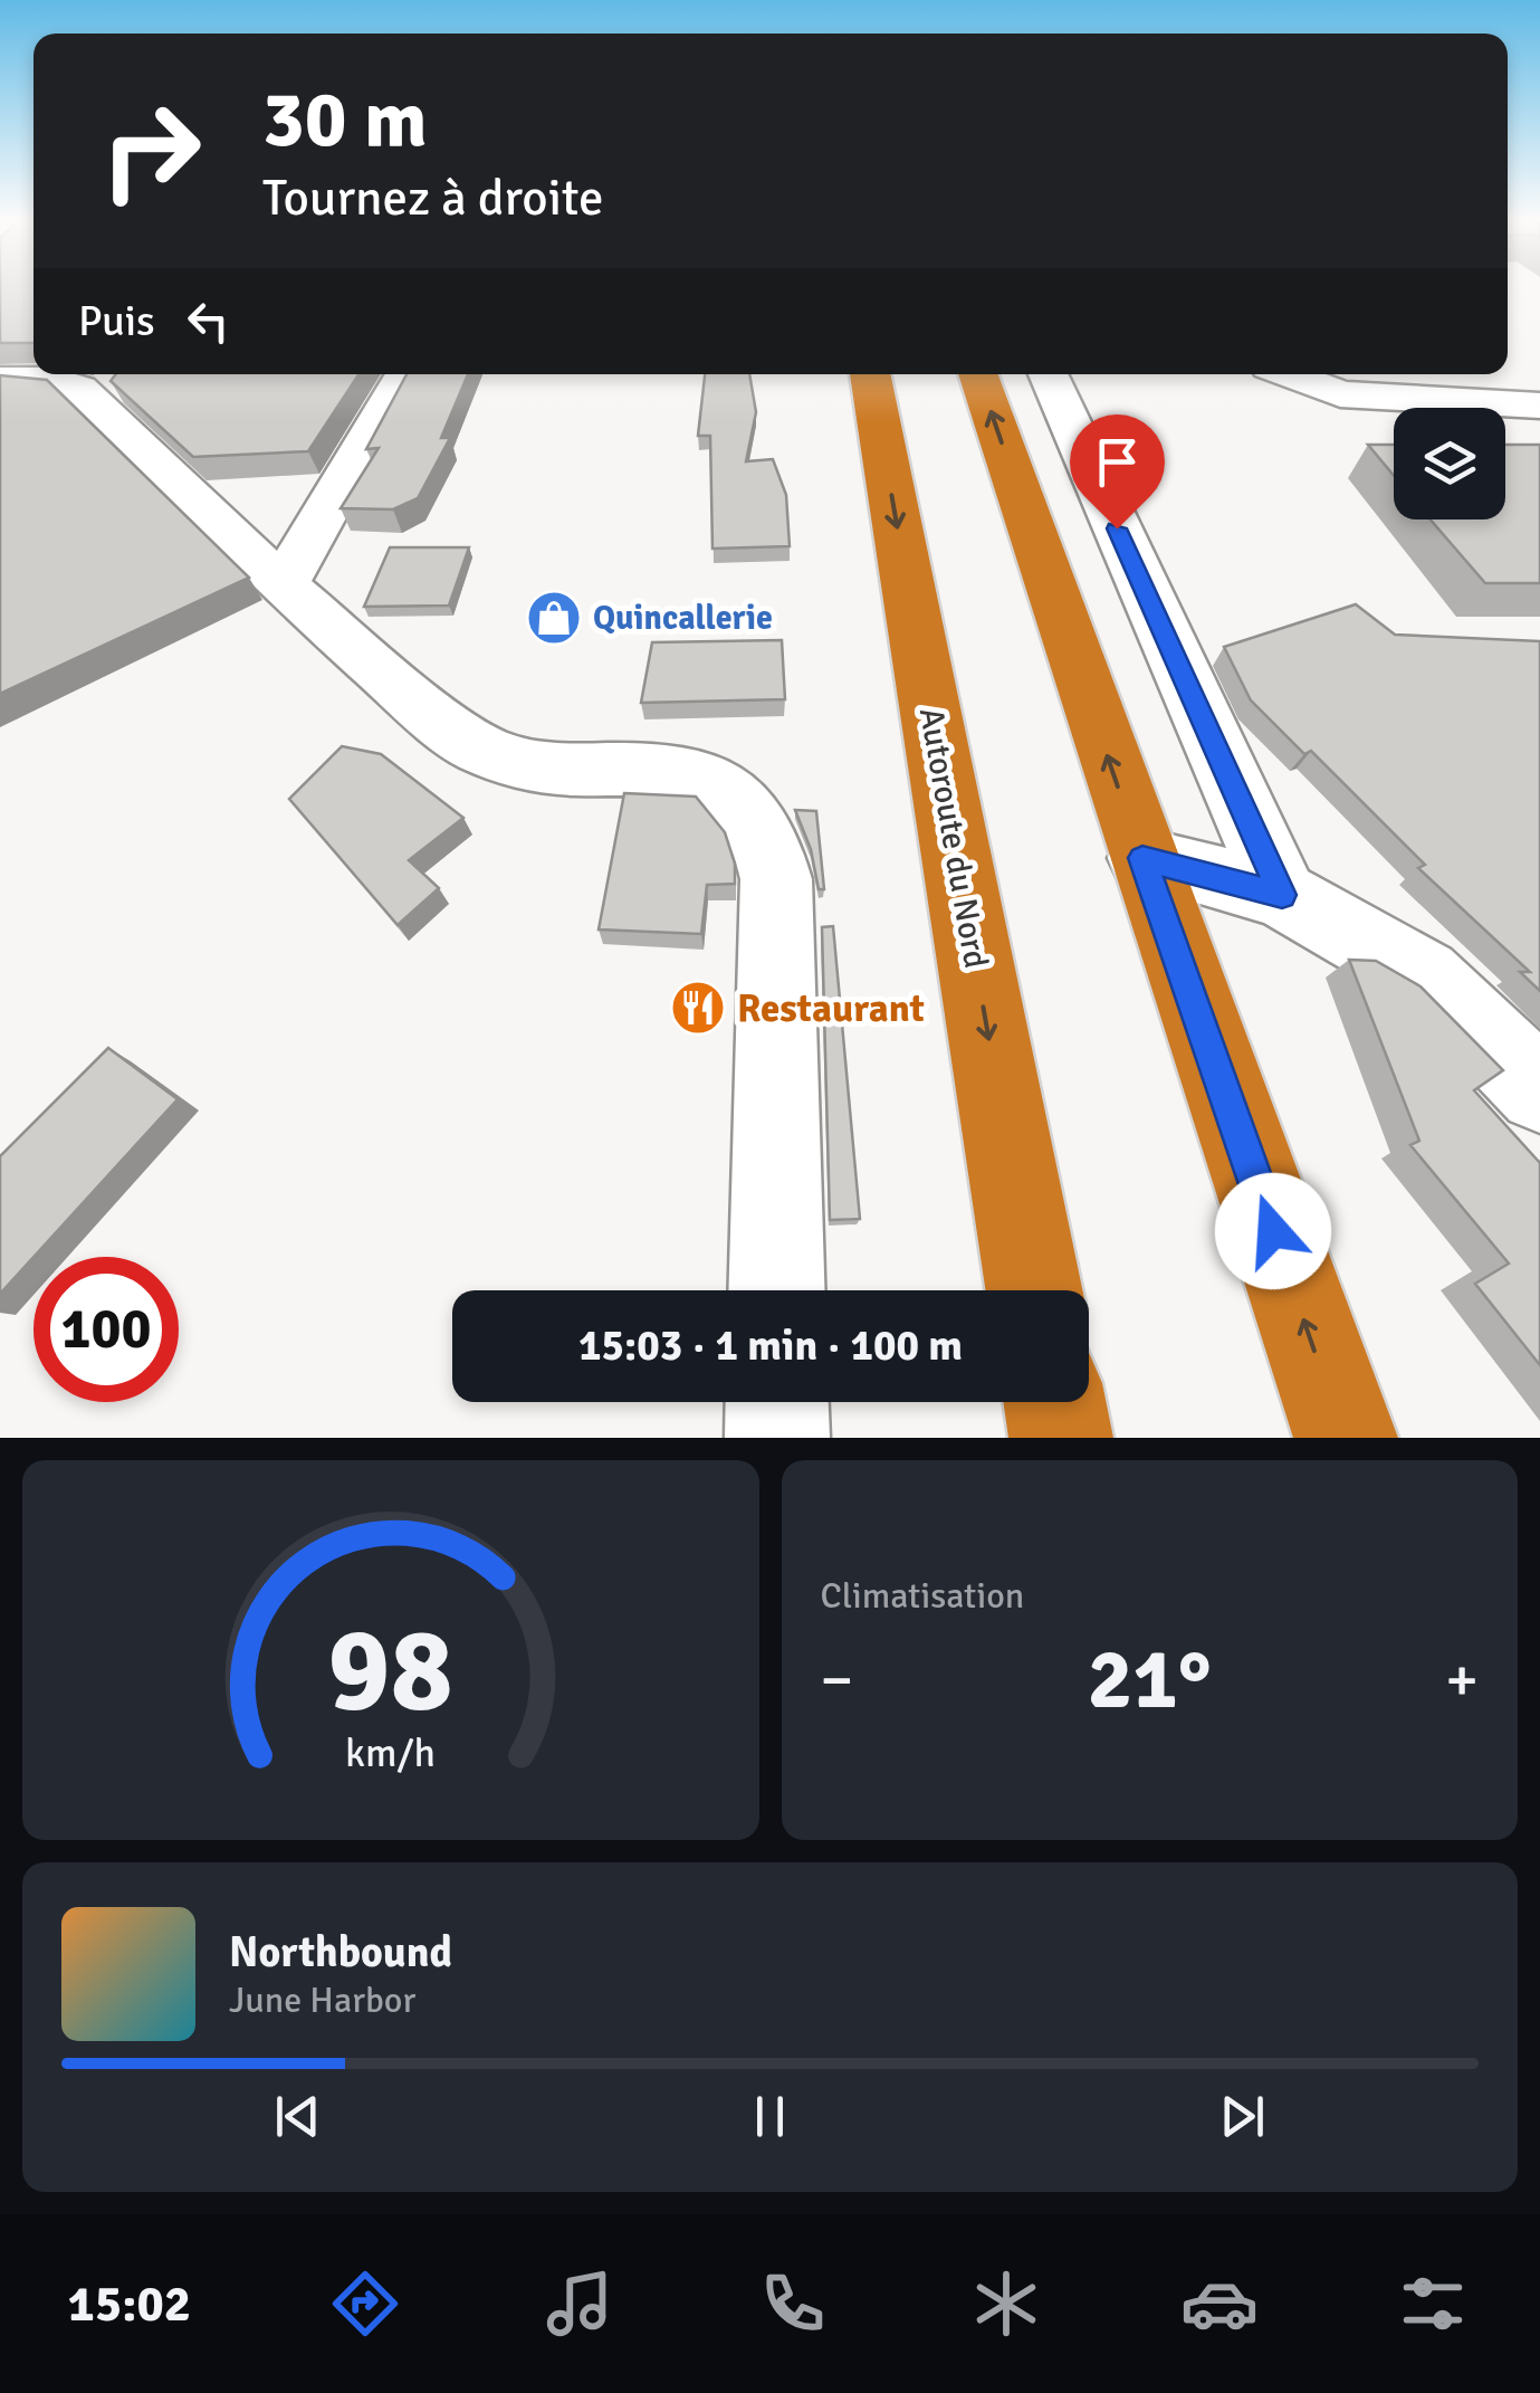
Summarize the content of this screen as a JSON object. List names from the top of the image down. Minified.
{"streets":{"highway":["Autoroute du Nord"]},"places":{"shop":["Quincallerie"],"restaurant":["Restaurant"]},"page":{"turn":["30 m","Tournez à droite"],"then":"Puis","limit":"100","trip":"15:03 · 1 min · 100 m","tile":"Climatisation","heat":["−","21°","+"],"song":["Northbound","June Harbor"],"tabs":"15:02","gauge":["98","km/h"]}}
